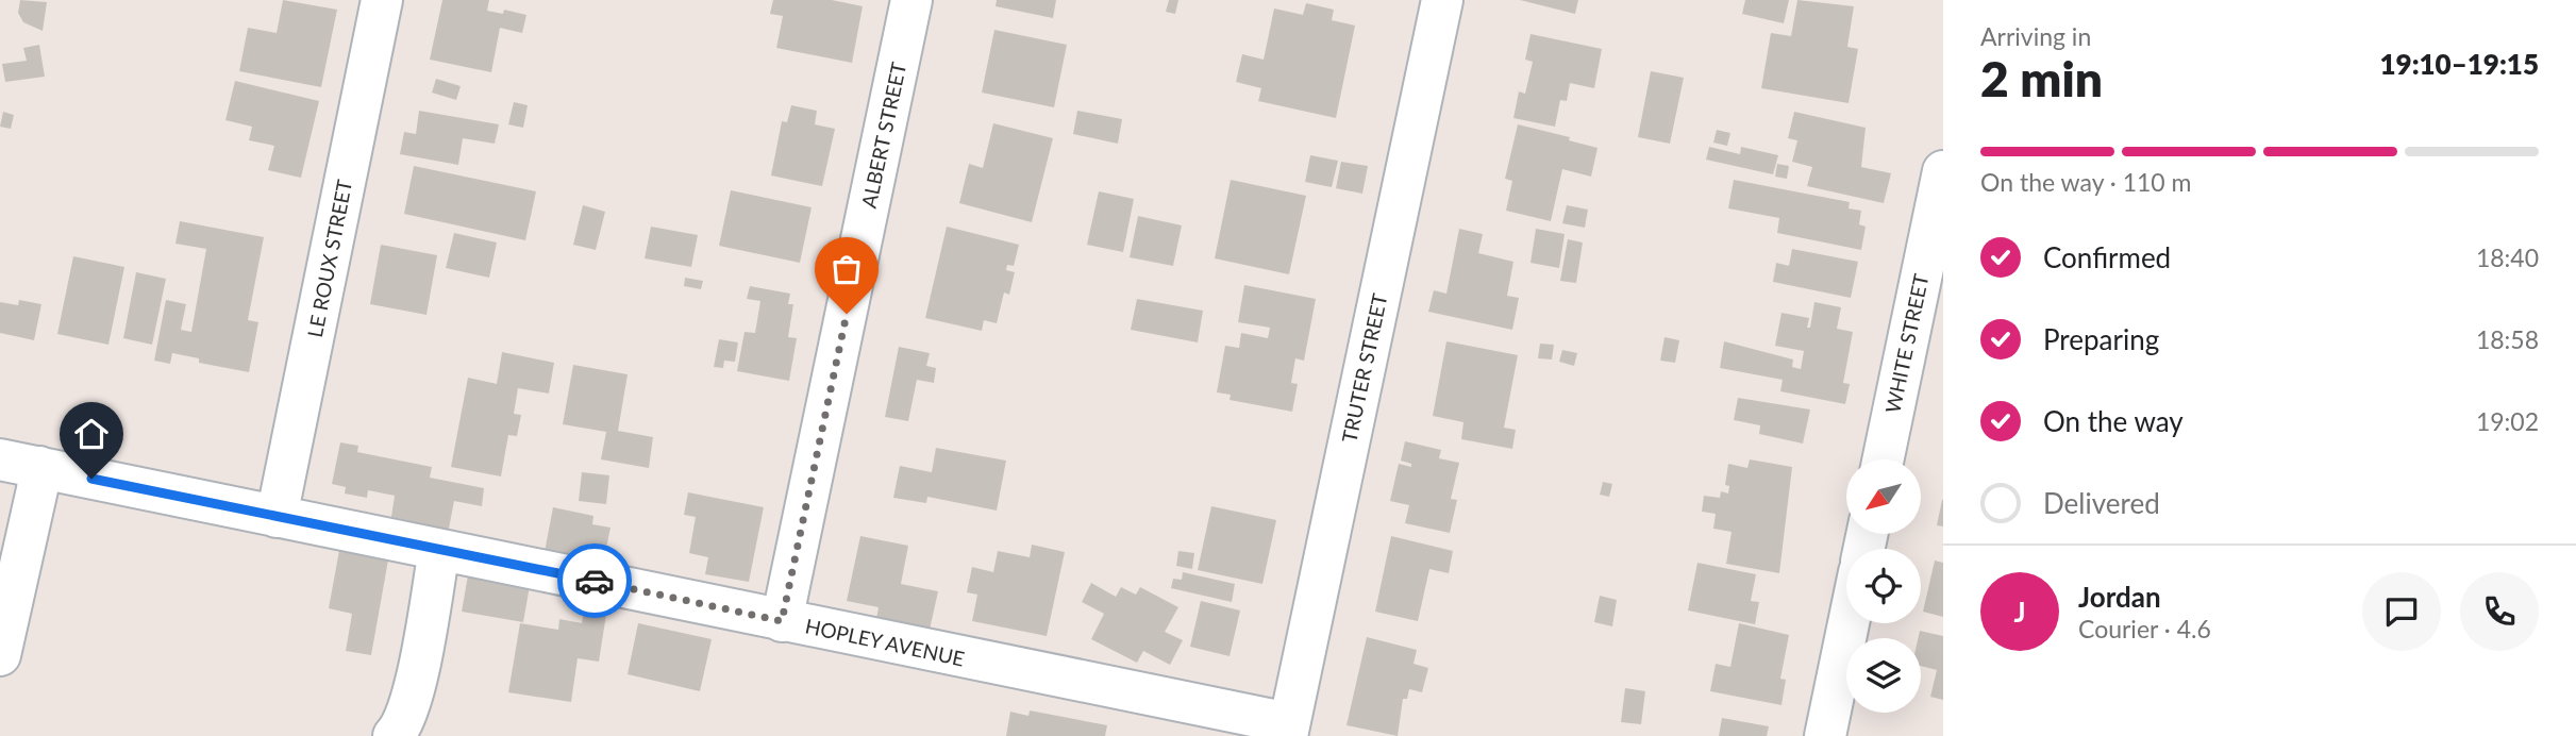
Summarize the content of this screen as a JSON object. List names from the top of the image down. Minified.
{"streets":{"street":["ALBERT STREET","LE ROUX STREET","WHITE STREET","TRUTER STREET","HOPLEY AVENUE"]},"crossings":[["ALBERT STREET","HOPLEY AVENUE"],["LE ROUX STREET","HOPLEY AVENUE"],["TRUTER STREET","HOPLEY AVENUE"]],"north":"bottom left","page":{"heading":["2 min","Arriving in","19:10–19:15"],"panel":["Jordan","Courier · 4.6"],"bar":"On the way · 110 m","list":[["Confirmed","18:40"],["Preparing","18:58"],["On the way","19:02"],"Delivered"],"round":"J"}}
